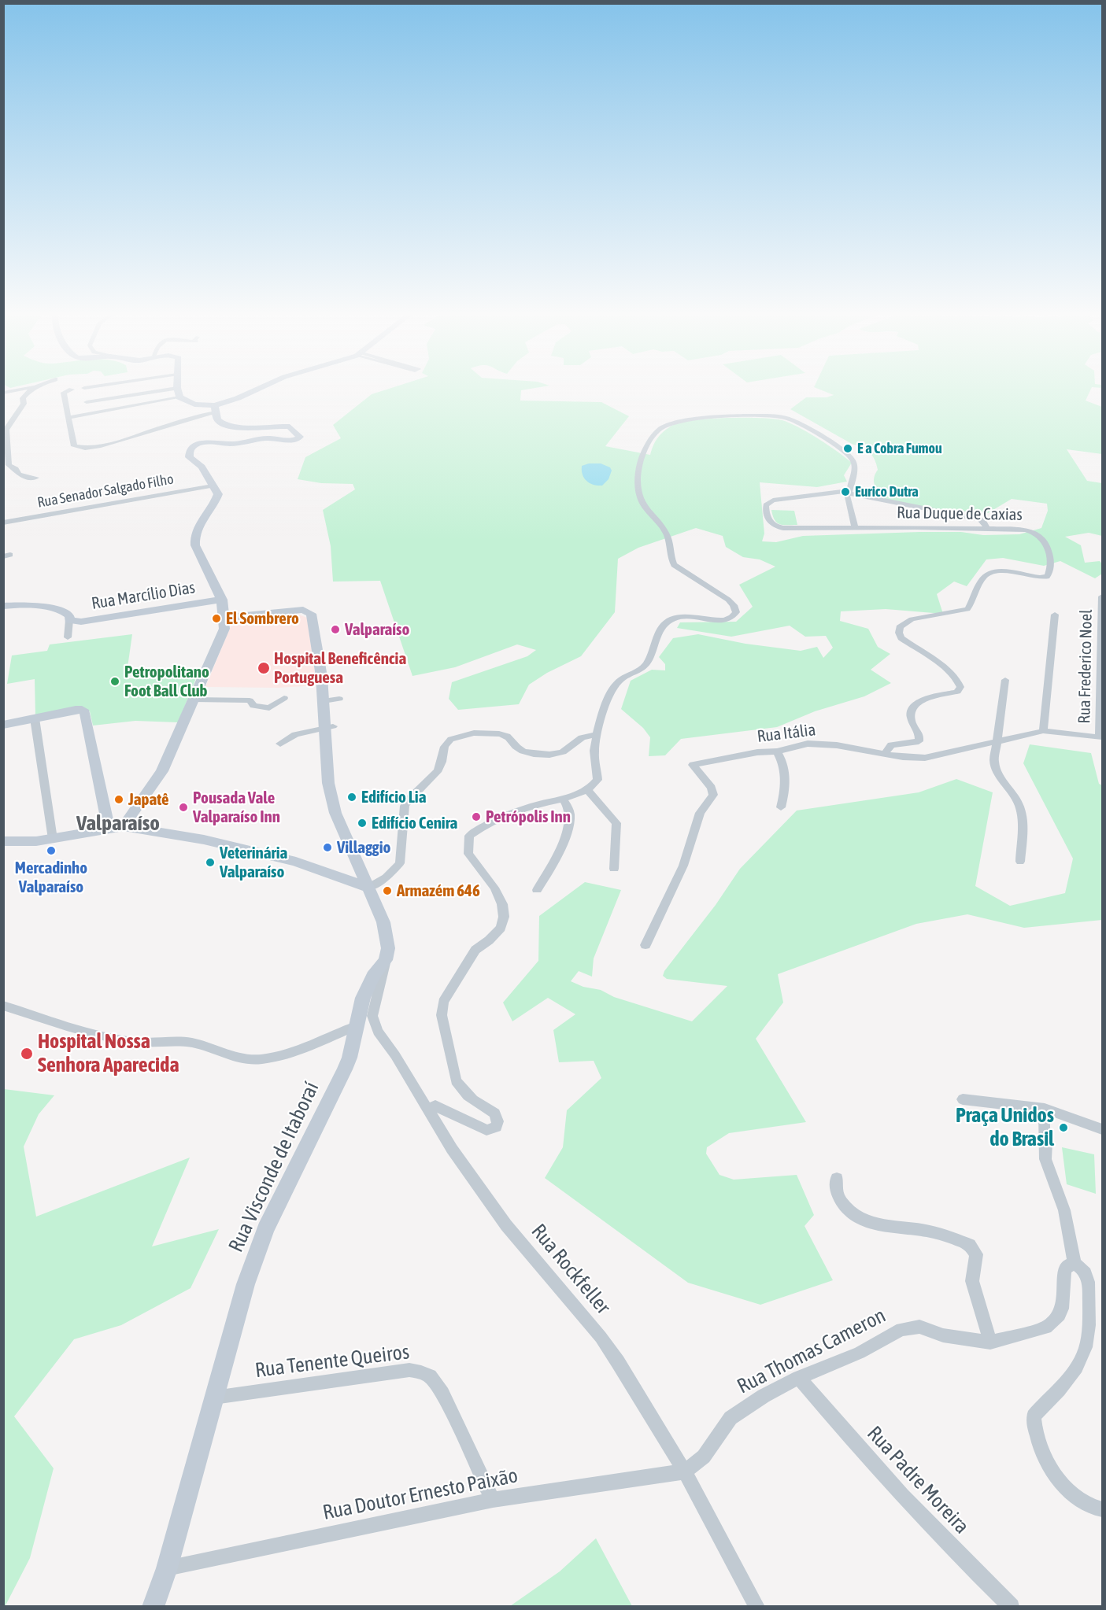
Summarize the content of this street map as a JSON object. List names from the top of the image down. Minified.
{"streets":{"street":["Rua Senador Salgado Filho","Rua Duque de Caxias","Rua Marcílio Dias","Rua Frederico Noel","Rua Itália","Rua Visconde de Itaboraí","Rua Rockfeller","Rua Thomas Cameron","Rua Tenente Queiros","Rua Padre Moreira","Rua Doutor Ernesto Paixão"]},"crossings":[["Rua Duque de Caxias","Rua Itália"],["Rua Visconde de Itaboraí","Rua Rockfeller"],["Rua Visconde de Itaboraí","Rua Tenente Queiros"],["Rua Visconde de Itaboraí","Rua Doutor Ernesto Paixão"],["Rua Rockfeller","Rua Thomas Cameron"],["Rua Rockfeller","Rua Doutor Ernesto Paixão"],["Rua Thomas Cameron","Rua Padre Moreira"],["Rua Thomas Cameron","Rua Doutor Ernesto Paixão"],["Rua Tenente Queiros","Rua Doutor Ernesto Paixão"]],"districts":["Valparaíso"],"places":["E a Cobra Fumou","Eurico Dutra","El Sombrero","Valparaíso","Hospital Beneficência Portuguesa","Petropolitano Foot Ball Club","Edifício Lia","Japatê","Pousada Vale Valparaíso Inn","Petrópolis Inn","Edifício Cenira","Villaggio","Mercadinho Valparaíso","Veterinária Valparaíso","Armazém 646","Hospital Nossa Senhora Aparecida","Praça Unidos do Brasil"]}
